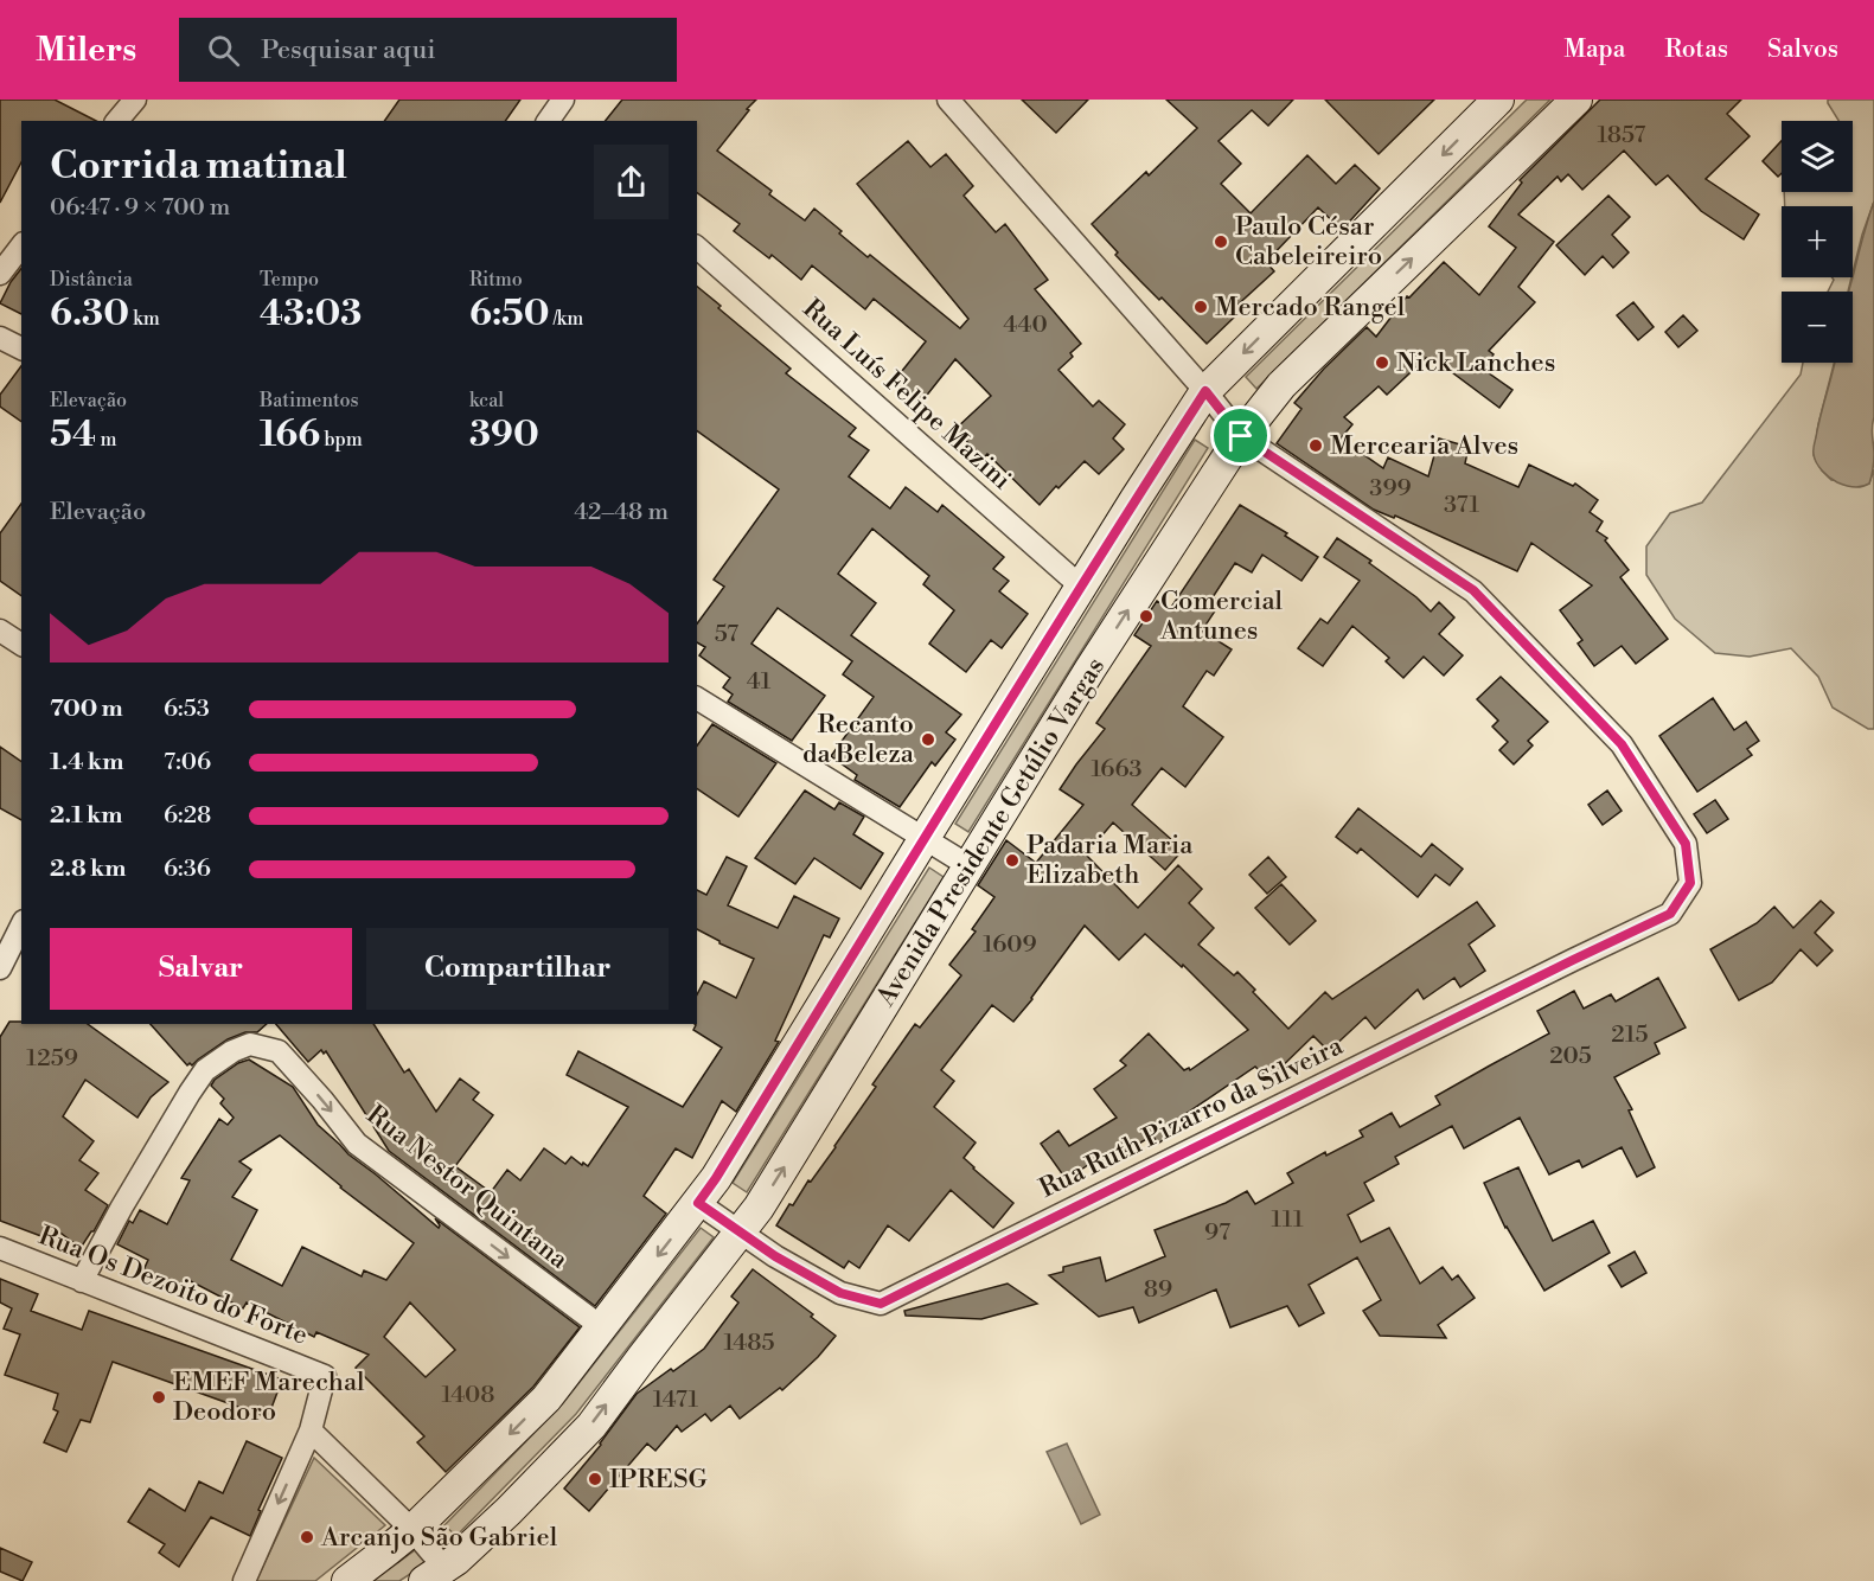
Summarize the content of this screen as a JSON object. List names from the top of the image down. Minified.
{"streets":{"main road":["Avenida Presidente Getúlio Vargas"],"street":["Rua Luís Felipe Mazini","Rua Ruth Pizarro da Silveira","Rua Nestor Quintana","Rua Os Dezoito do Forte"]},"crossings":[["Rua Luís Felipe Mazini","Avenida Presidente Getúlio Vargas"],["Avenida Presidente Getúlio Vargas","Rua Ruth Pizarro da Silveira"],["Avenida Presidente Getúlio Vargas","Rua Nestor Quintana"],["Rua Nestor Quintana","Rua Os Dezoito do Forte"]],"places":["Paulo César Cabeleireiro","Mercado Rangel","Nick Lanches","Mercearia Alves","Comercial Antunes","Recanto da Beleza","Padaria Maria Elizabeth","EMEF Marechal Deodoro","IPRESG","Arcanjo São Gabriel"],"house_numbers":["1857","440","399","371","57","41","1663","1609","215","205","1259","111","97","89","1485","1408","1471"],"page":{"header":"Milers","search":"Pesquisar aqui","nav":["Mapa","Rotas","Salvos"],"map_buttons":["+","−"],"heading":["Corrida matinal","06:47 · 9 × 700 m"],"stats":[["Distância","6.30 km"],["Tempo","43:03"],["Ritmo","6:50 /km"],["Elevação","54 m"],["Batimentos","166 bpm"],["kcal","390"]],"chart":["Elevação","42–48 m"],"list":[{"name":"700 m","note":"6:53"},{"name":"1.4 km","note":"7:06"},{"name":"2.1 km","note":"6:28"},{"name":"2.8 km","note":"6:36"}],"buttons":["Salvar","Compartilhar"]}}
